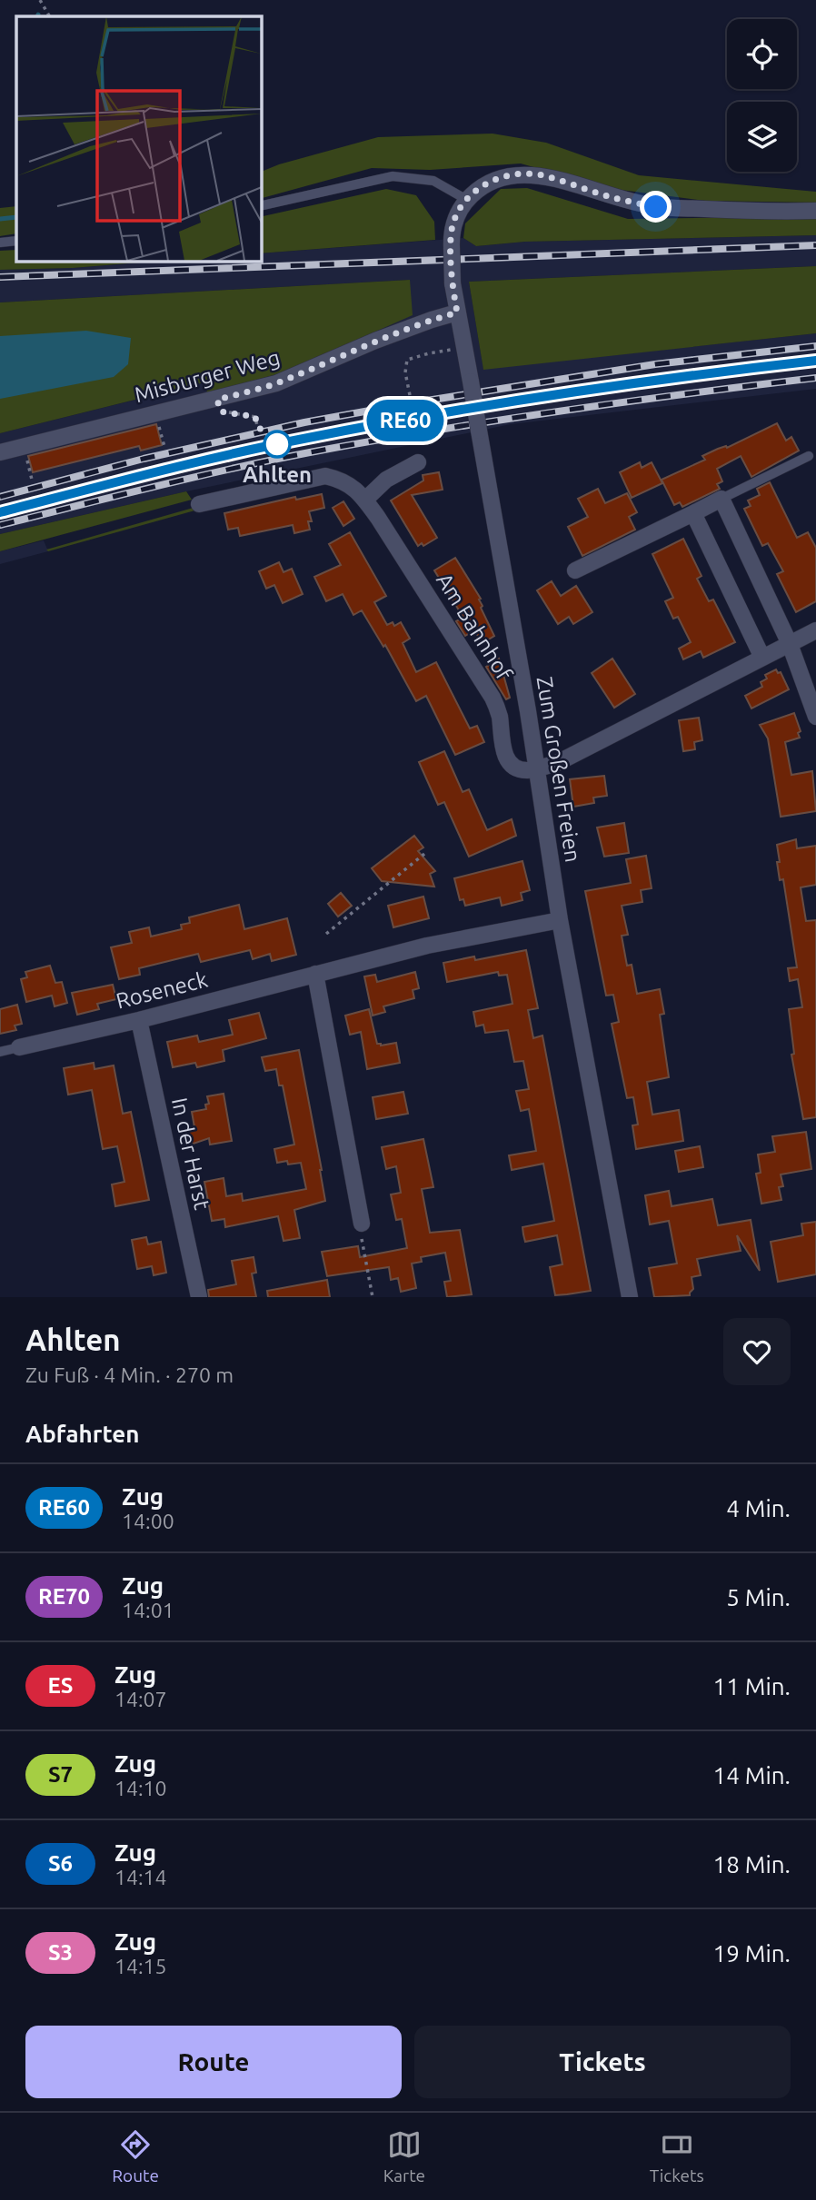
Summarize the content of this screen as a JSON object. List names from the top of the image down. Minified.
{"streets":{"street":["Misburger Weg","Am Bahnhof","Zum Großen Freien","Roseneck","In der Harst"]},"crossings":[["Misburger Weg","Zum Großen Freien"],["Am Bahnhof","Zum Großen Freien"],["Zum Großen Freien","Roseneck"],["Roseneck","In der Harst"]],"places":["Ahlten"],"page":{"on_map":"RE60","heading":[["Ahlten","Zu Fuß · 4 Min. · 270 m"],"Abfahrten"],"list":[{"mark":"RE60","name":"Zug","note":"14:00","value":"4 Min."},{"mark":"RE70","name":"Zug","note":"14:01","value":"5 Min."},{"mark":"ES","name":"Zug","note":"14:07","value":"11 Min."},{"mark":"S7","name":"Zug","note":"14:10","value":"14 Min."},{"mark":"S6","name":"Zug","note":"14:14","value":"18 Min."},{"mark":"S3","name":"Zug","note":"14:15","value":"19 Min."}],"buttons":["Route","Tickets"],"tabs":["Route","Karte","Tickets"]}}
